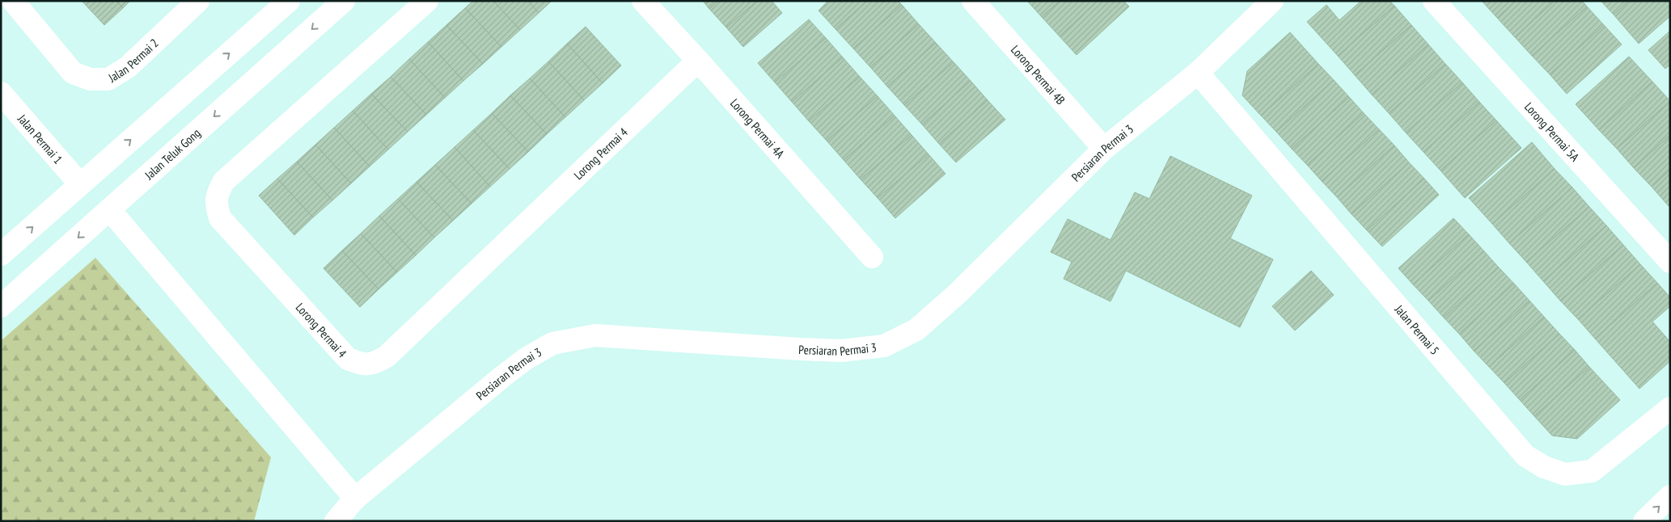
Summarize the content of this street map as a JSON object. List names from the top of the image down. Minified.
{"streets":{"street":["Jalan Permai 2","Lorong Permai 4B","Lorong Permai 4A","Lorong Permai 5A","Jalan Permai 1","Lorong Permai 4","Persiaran Permai 3","Jalan Teluk Gong","Jalan Permai 5"]},"crossings":[["Lorong Permai 4B","Persiaran Permai 3"],["Lorong Permai 4A","Lorong Permai 4"],["Persiaran Permai 3","Jalan Permai 5"]]}
